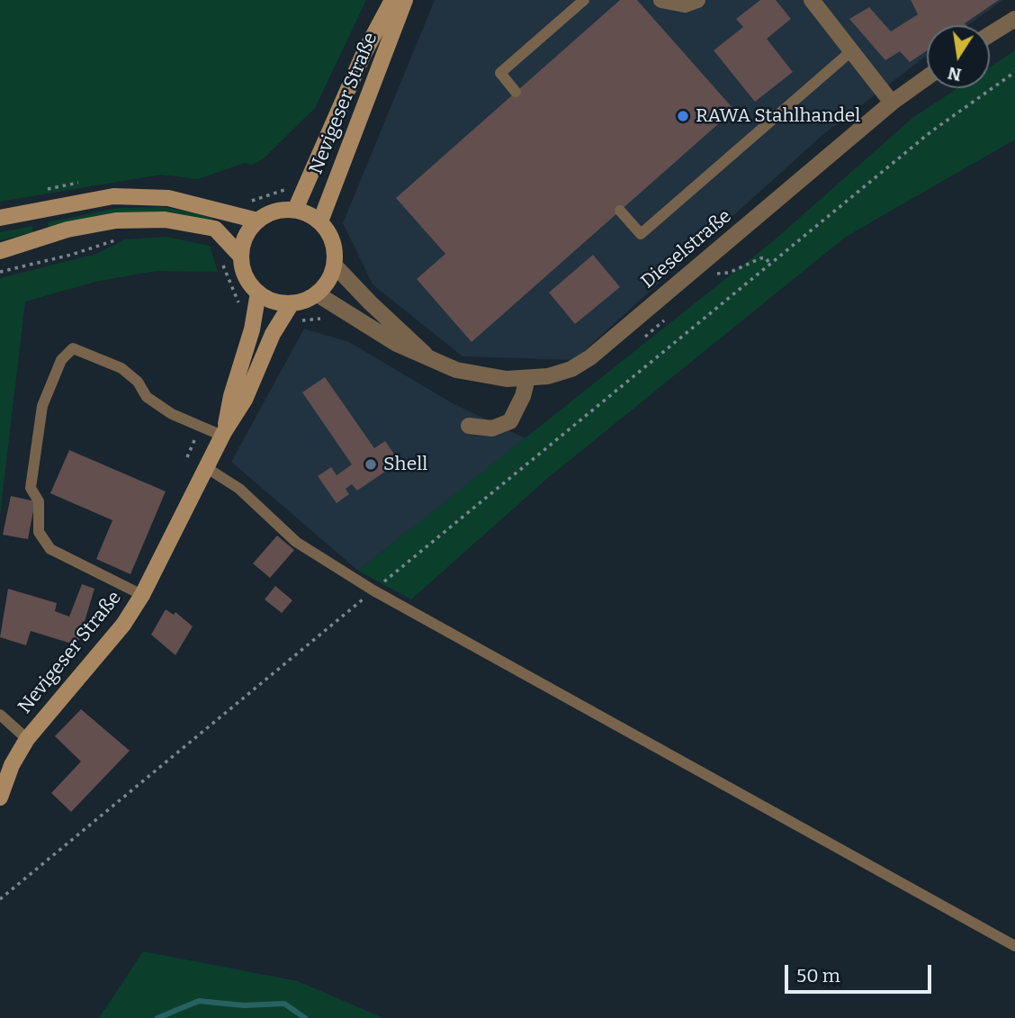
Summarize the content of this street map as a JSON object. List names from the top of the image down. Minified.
{"streets":{"main road":["Nevigeser Straße"],"street":["Dieselstraße"]},"crossings":[["Nevigeser Straße","Dieselstraße"]],"places":["RAWA Stahlhandel","Shell"],"scale_bar":"50 m","north":"bottom"}
